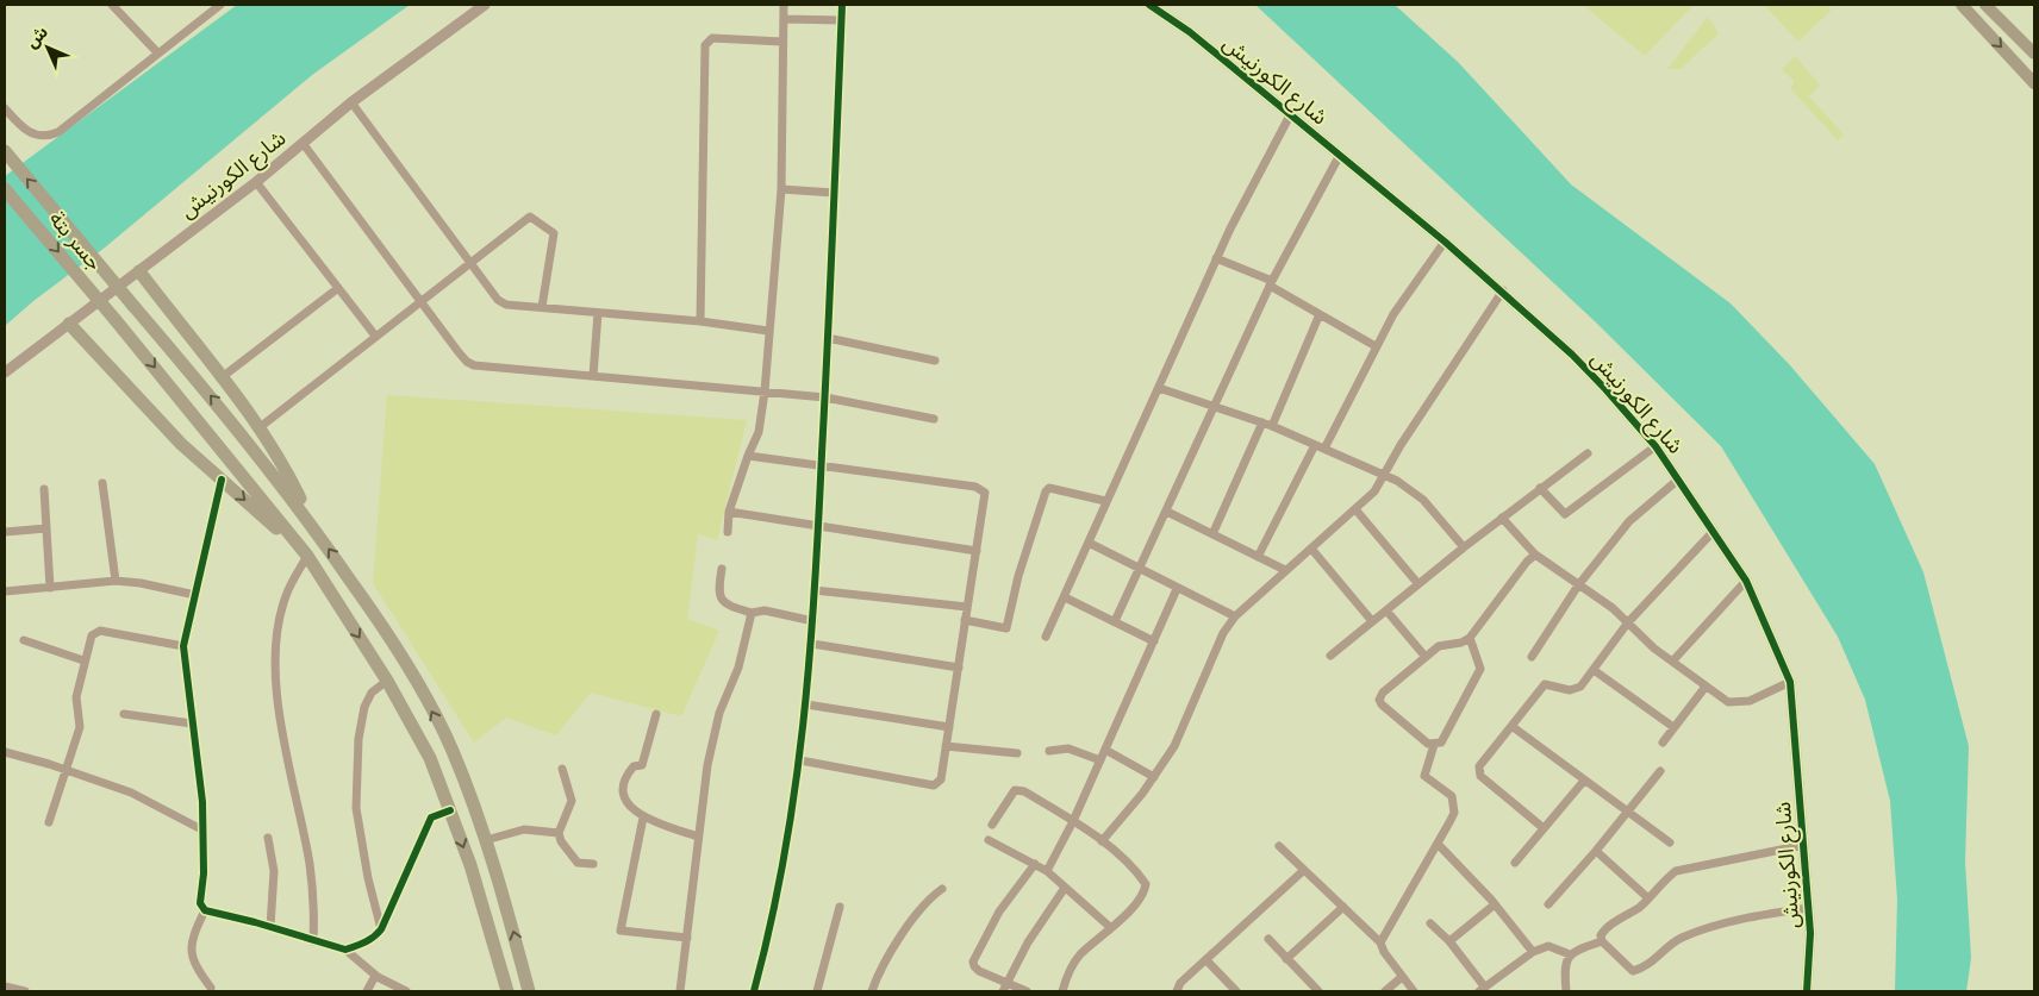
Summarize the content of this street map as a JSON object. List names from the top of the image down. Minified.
{"streets":{"highway":["جسر بتة"],"street":["شارع الكورنيش"]},"north":"top left"}
